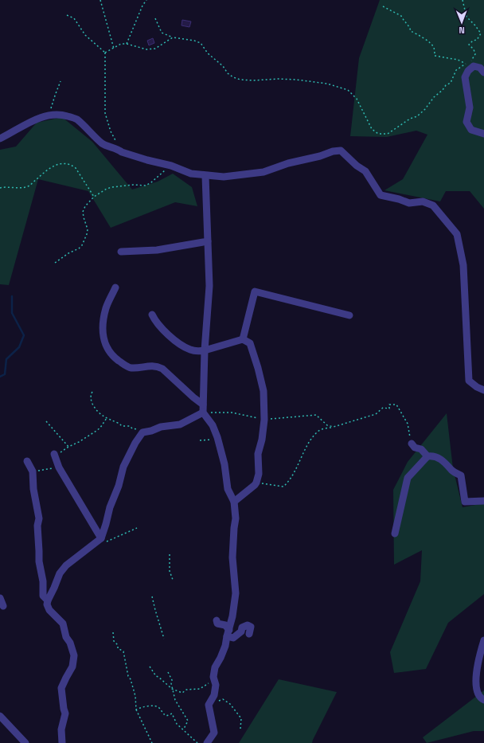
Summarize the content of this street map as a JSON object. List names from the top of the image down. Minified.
{"north":"bottom"}
